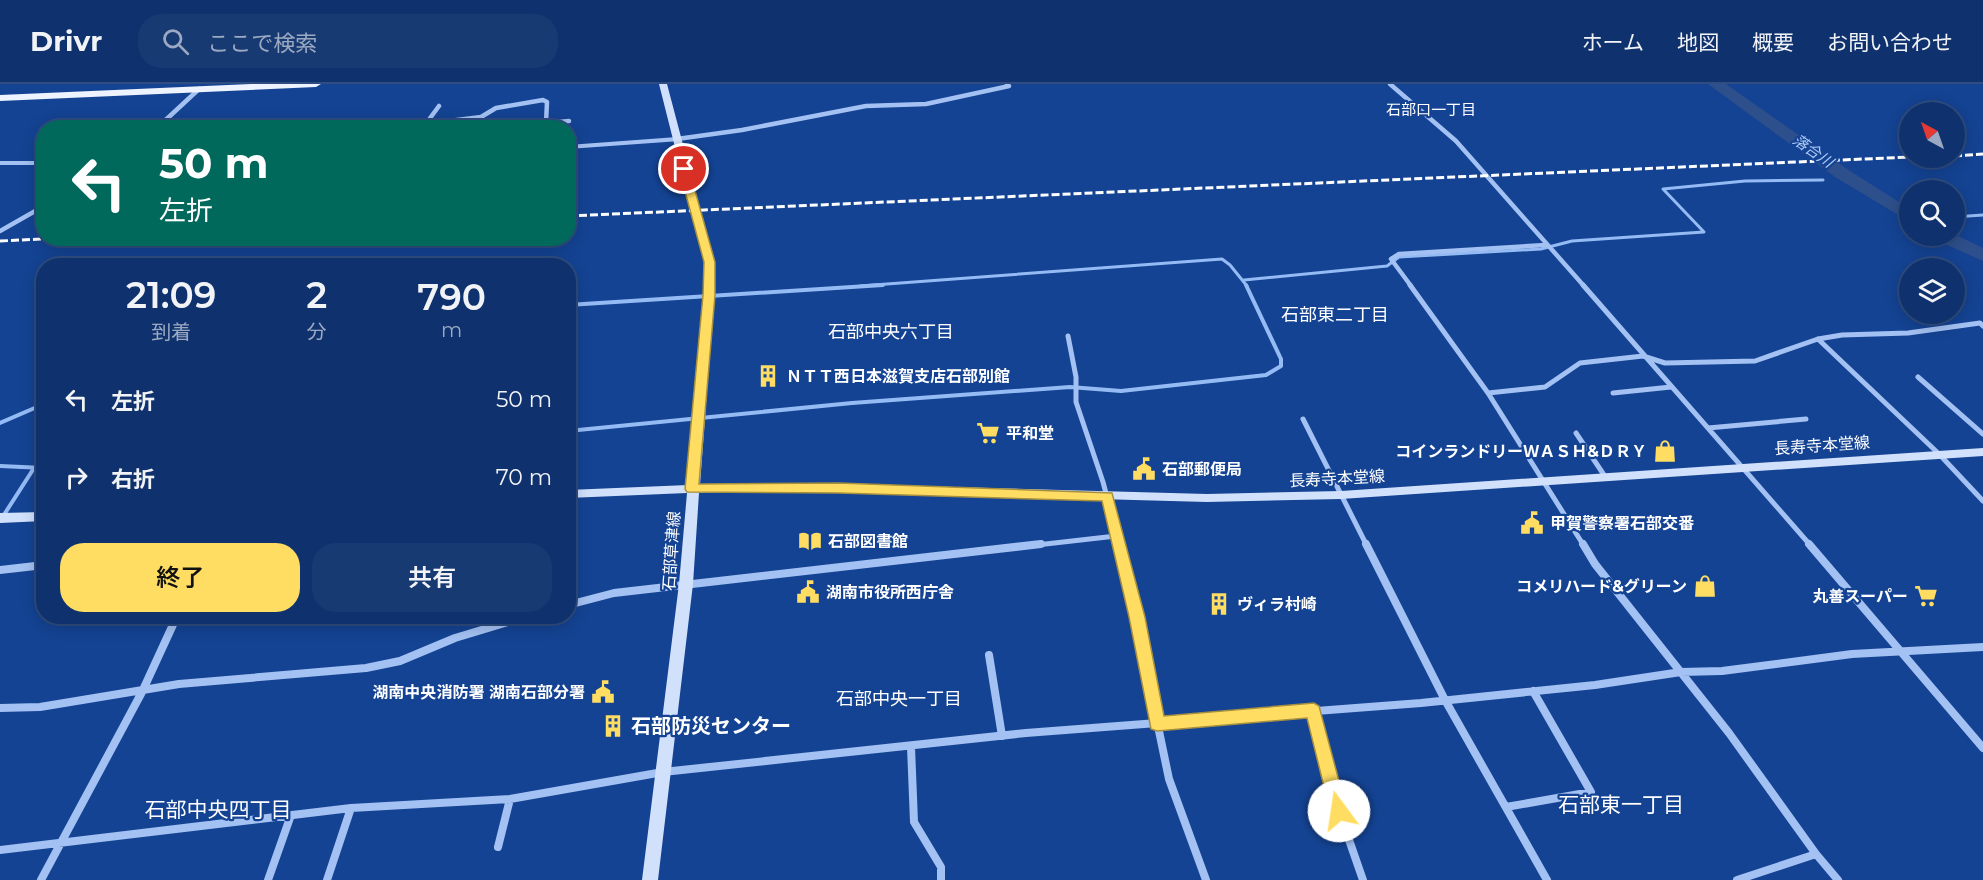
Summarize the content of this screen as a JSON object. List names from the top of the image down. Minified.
{"streets":{"main road":["長寿寺本堂線","石部草津線"]},"crossings":[["長寿寺本堂線","石部草津線"]],"districts":["石部口一丁目","石部東二丁目","石部中央六丁目","石部中央一丁目","石部東一丁目","石部中央四丁目"],"water":["落合川"],"places":{"building":["ＮＴＴ西日本滋賀支店石部別館","ヴィラ村崎","石部防災センター"],"supermarket":["平和堂","丸善スーパー"],"shop":["コインランドリーＷＡＳＨ&ＤＲＹ","コメリハード&グリーン"],"public building":["石部郵便局","甲賀警察署石部交番","湖南市役所西庁舎","湖南中央消防署 湖南石部分署"],"library":["石部図書館"]},"north":"top left","page":{"header":"Drivr","search":"ここで検索","nav":["ホーム","地図","概要","お問い合わせ"],"turn":["50 m","左折"],"eta":["21:09","到着","2","分","790","m"],"list":[{"name":"左折","value":"50 m"},{"name":"右折","value":"70 m"}],"buttons":["終了","共有"]}}
